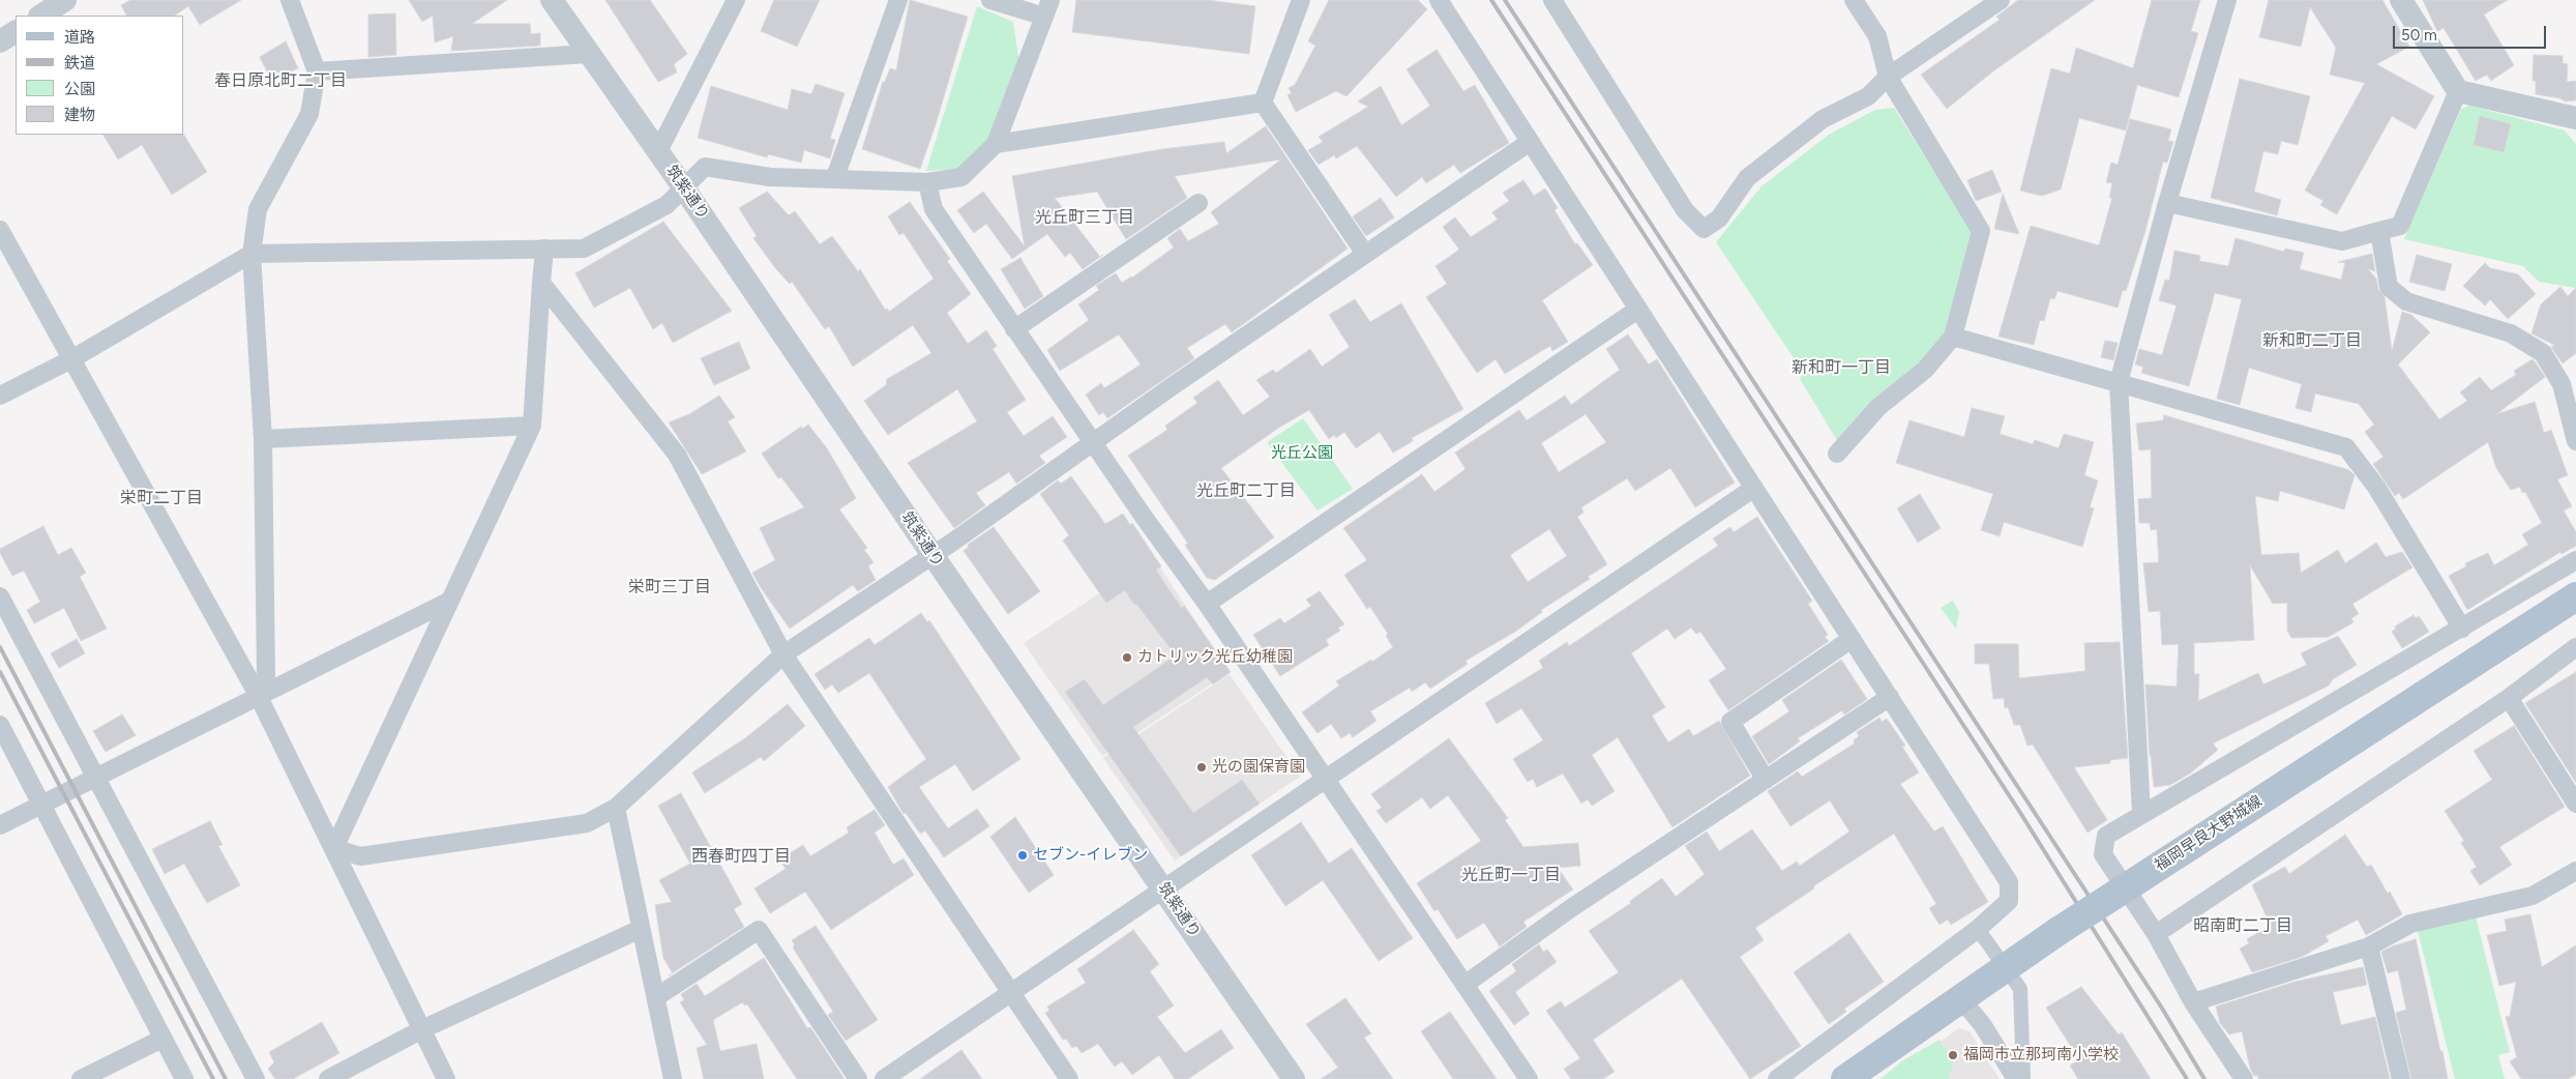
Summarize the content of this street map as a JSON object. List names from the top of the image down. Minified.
{"streets":{"main road":["福岡早良大野城線"],"street":["筑紫通り"]},"districts":["春日原北町二丁目","光丘町三丁目","新和町二丁目","新和町一丁目","光丘町二丁目","栄町二丁目","栄町三丁目","西春町四丁目","光丘町一丁目","昭南町二丁目"],"parks":["光丘公園"],"places":["カトリック光丘幼稚園","光の園保育園","セブン-イレブン","福岡市立那珂南小学校"],"legend":["道路","鉄道","公園","建物"],"scale_bar":"50 m"}
